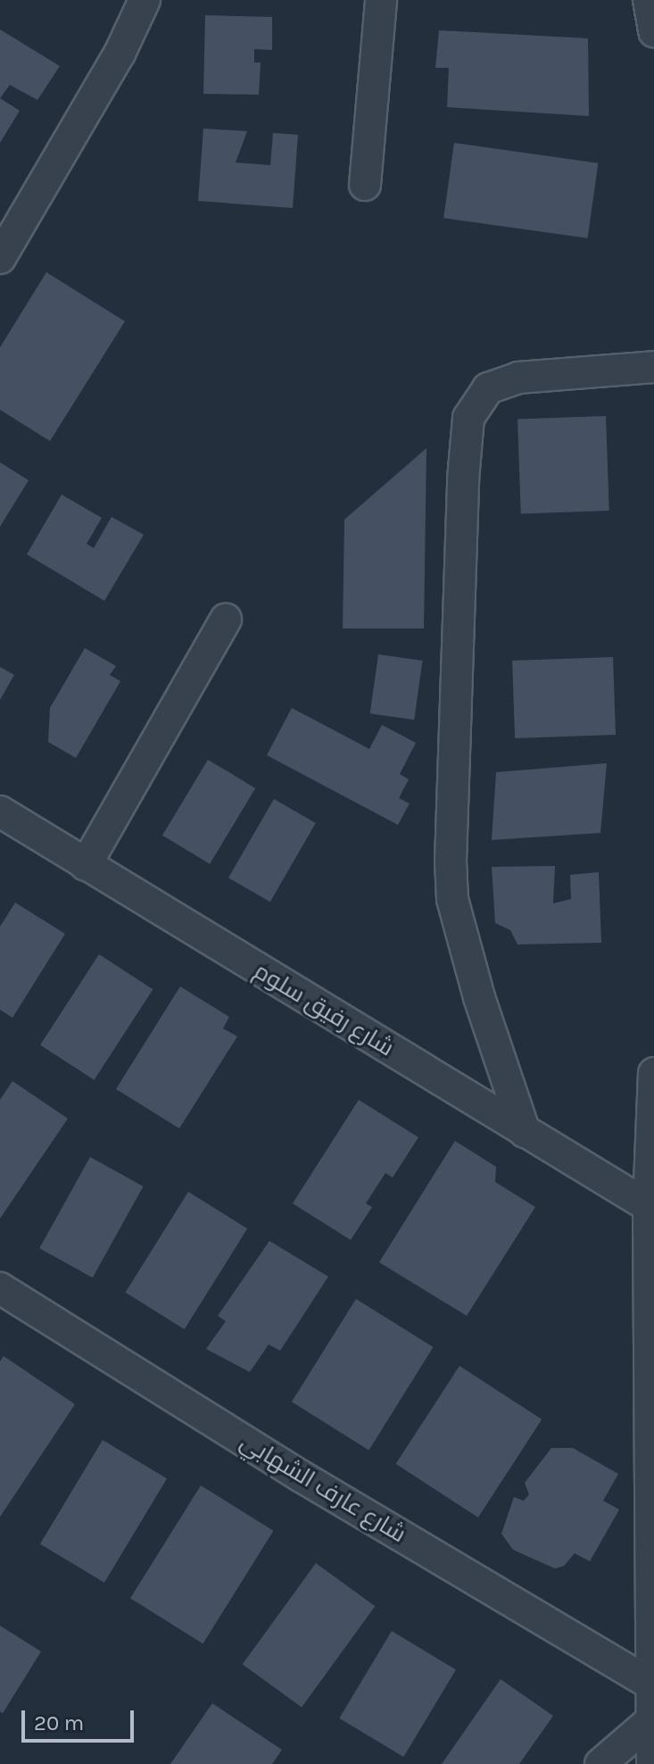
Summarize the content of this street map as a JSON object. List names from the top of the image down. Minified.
{"streets":{"street":["شارع رفيق سلوم","شارع عارف الشهابي"]},"scale_bar":"20 m"}
